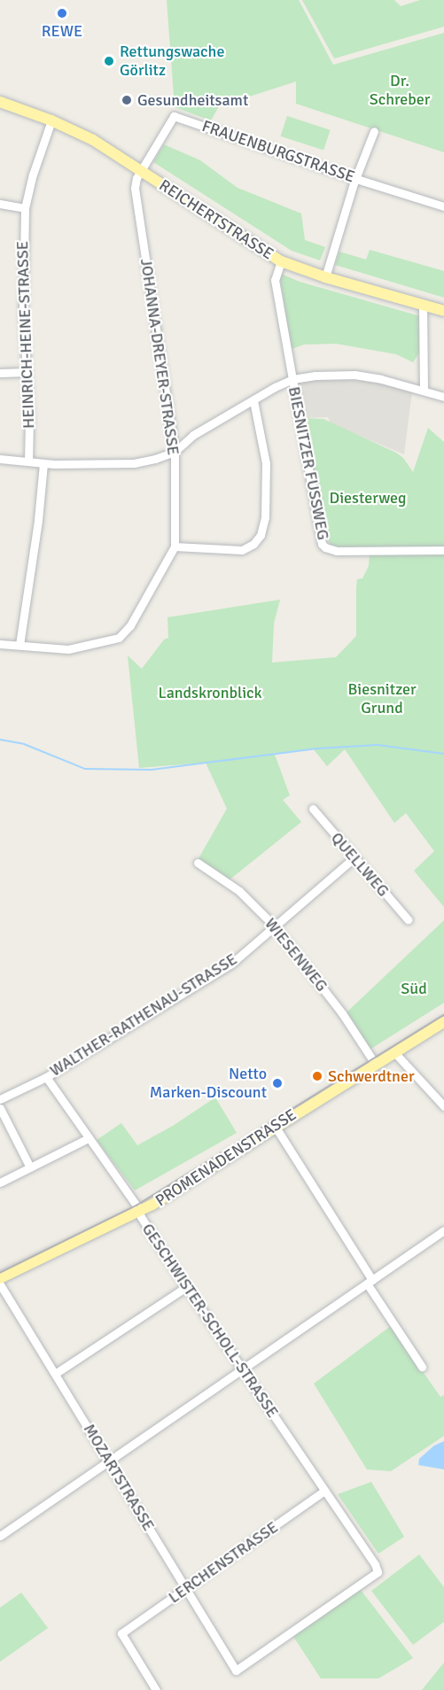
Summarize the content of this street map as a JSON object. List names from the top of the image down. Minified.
{"streets":{"main road":["REICHERTSTRASSE","PROMENADENSTRASSE"],"street":["FRAUENBURGSTRASSE","HEINRICH-HEINE-STRASSE","JOHANNA-DREYER-STRASSE","BIESNITZER FUSSWEG","QUELLWEG","WIESENWEG","WALTHER-RATHENAU-STRASSE","GESCHWISTER-SCHOLL-STRASSE","MOZARTSTRASSE","LERCHENSTRASSE"]},"crossings":[["FRAUENBURGSTRASSE","REICHERTSTRASSE"],["FRAUENBURGSTRASSE","JOHANNA-DREYER-STRASSE"],["REICHERTSTRASSE","HEINRICH-HEINE-STRASSE"],["REICHERTSTRASSE","JOHANNA-DREYER-STRASSE"],["REICHERTSTRASSE","BIESNITZER FUSSWEG"],["QUELLWEG","WALTHER-RATHENAU-STRASSE"],["WIESENWEG","WALTHER-RATHENAU-STRASSE"],["WIESENWEG","PROMENADENSTRASSE"],["WALTHER-RATHENAU-STRASSE","GESCHWISTER-SCHOLL-STRASSE"],["PROMENADENSTRASSE","GESCHWISTER-SCHOLL-STRASSE"],["GESCHWISTER-SCHOLL-STRASSE","MOZARTSTRASSE"],["GESCHWISTER-SCHOLL-STRASSE","LERCHENSTRASSE"],["MOZARTSTRASSE","LERCHENSTRASSE"]],"parks":["Dr. Schreber","Diesterweg","Biesnitzer Grund","Landskronblick","Süd"],"places":["REWE","Rettungswache Görlitz","Gesundheitsamt","Schwerdtner","Netto Marken-Discount"]}
